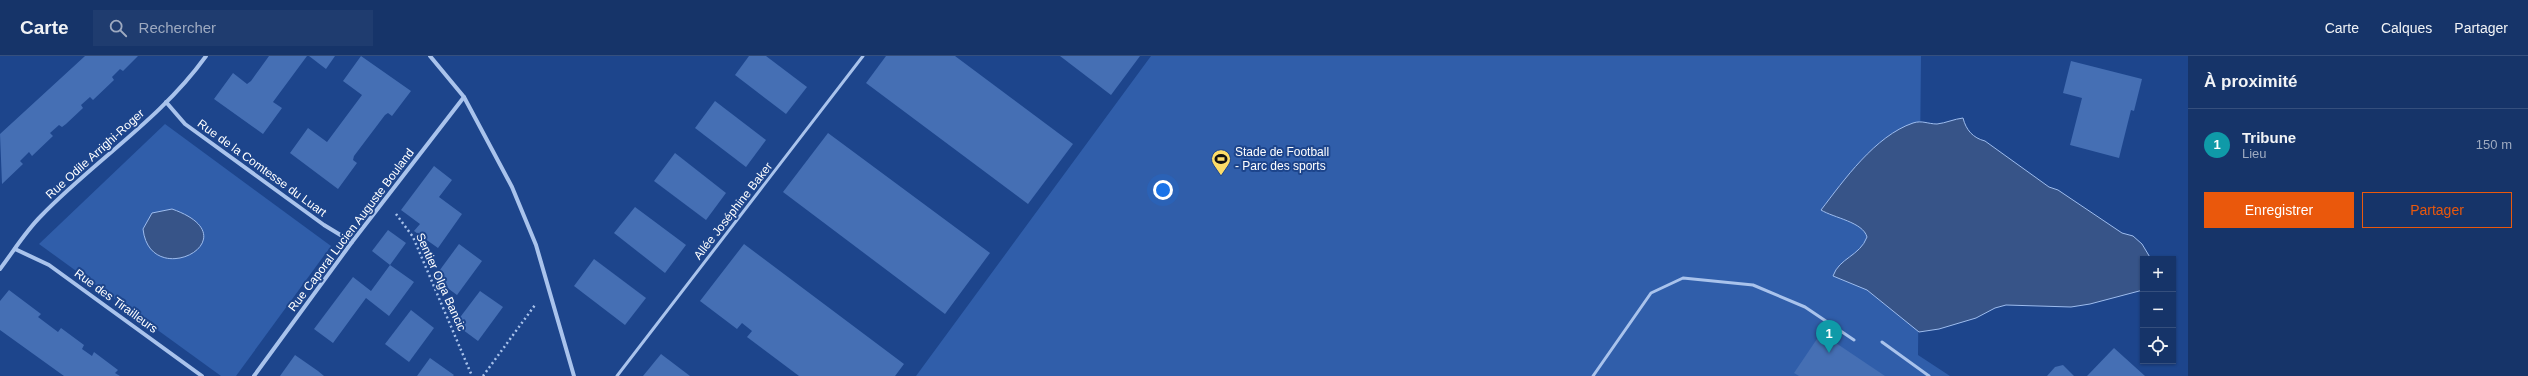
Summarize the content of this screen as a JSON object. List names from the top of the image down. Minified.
{"streets":{"street":["Rue Odile Arrighi-Roger","Rue de la Comtesse du Luart","Rue Caporal Lucien Auguste Bouland","Rue des Tirailleurs"],"lane":["Allée Joséphine Baker"],"path":["Sentier Olga Bancic"]},"crossings":[["Rue Odile Arrighi-Roger","Rue de la Comtesse du Luart"],["Rue Odile Arrighi-Roger","Rue des Tirailleurs"],["Rue de la Comtesse du Luart","Rue Caporal Lucien Auguste Bouland"],["Rue Caporal Lucien Auguste Bouland","Sentier Olga Bancic"]],"places":{"sports":["Stade de Football - Parc des sports"]},"page":{"header":"Carte","search":"Rechercher","nav":["Carte","Calques","Partager"],"heading":"À proximité","list":[{"mark":"1","name":"Tribune","note":"Lieu","value":"150 m"}],"buttons":["Enregistrer","Partager"],"map_buttons":["+","−"],"pins":"1"}}
